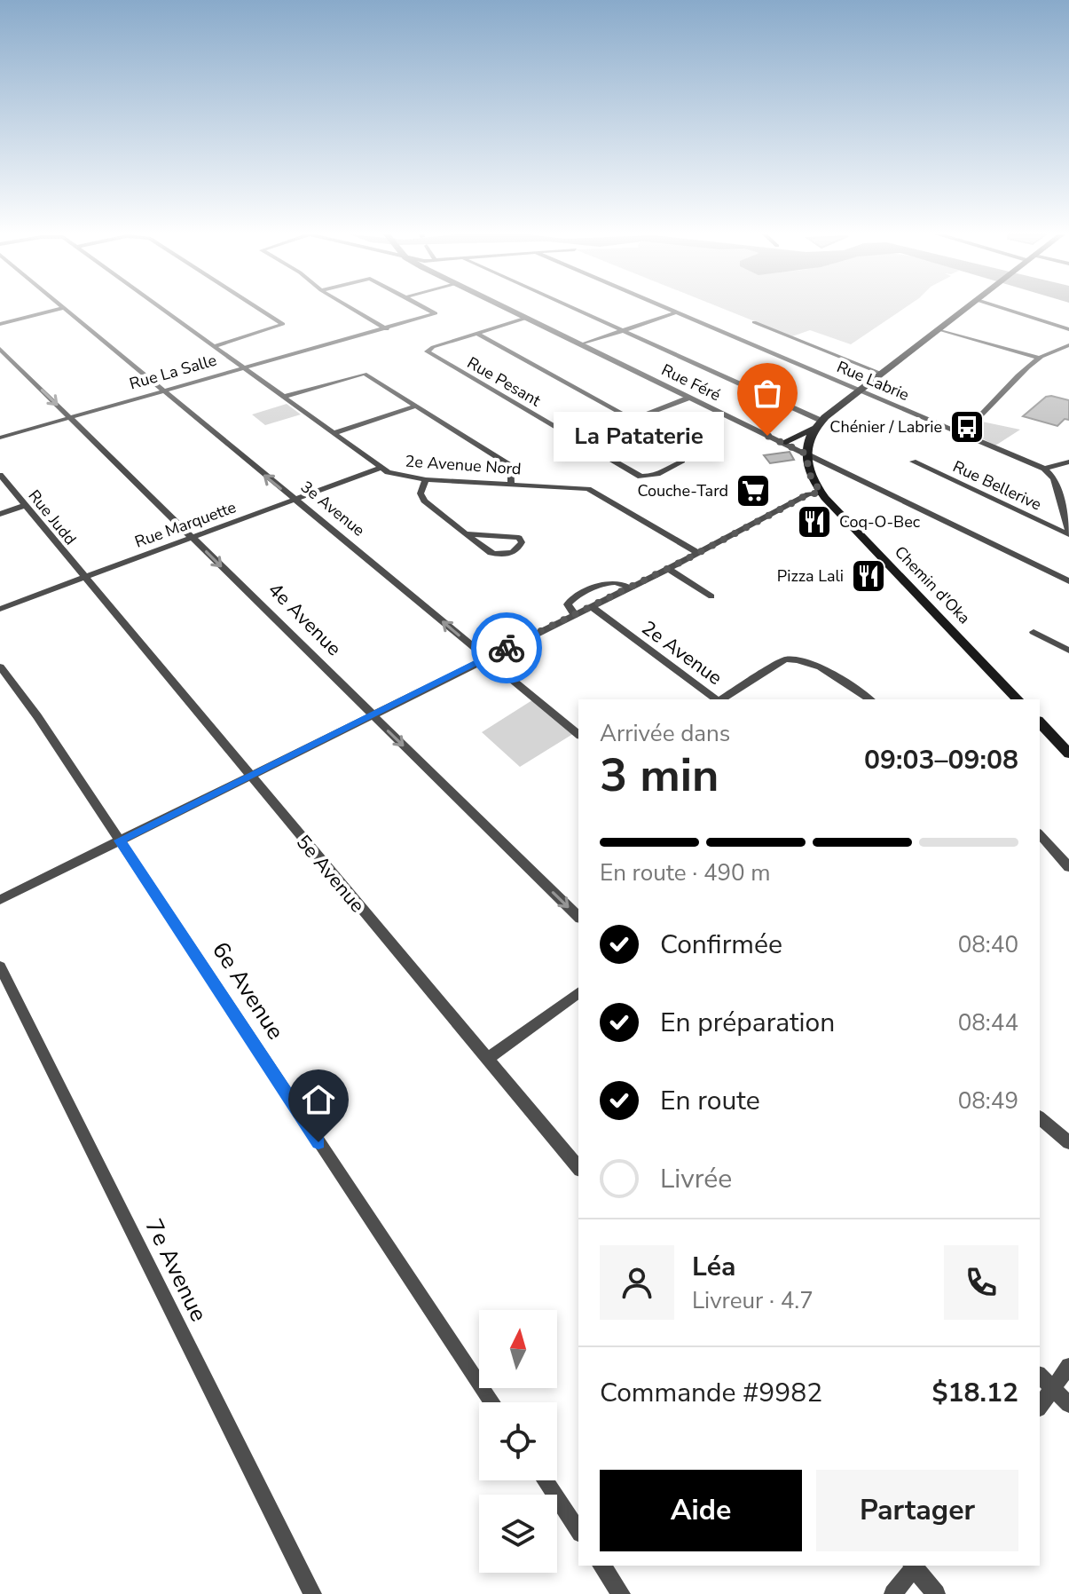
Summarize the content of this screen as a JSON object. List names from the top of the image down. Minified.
{"streets":{"main road":["Chemin d'Oka"],"street":["Rue La Salle","Rue Labrie","Rue Pesant","Rue Féré","2e Avenue Nord","Rue Bellerive","3e Avenue","Rue Judd","Rue Marquette","4e Avenue","2e Avenue","5e Avenue","6e Avenue","7e Avenue"]},"crossings":[["Rue La Salle","2e Avenue Nord"],["Rue La Salle","3e Avenue"],["Rue La Salle","4e Avenue"],["Rue Féré","Chemin d'Oka"],["2e Avenue Nord","Rue Marquette"],["3e Avenue","Rue Marquette"],["Rue Judd","Rue Marquette"],["Rue Judd","5e Avenue"],["Rue Marquette","4e Avenue"],["Rue Marquette","5e Avenue"]],"one_way":["3e Avenue","4e Avenue"],"places":{"bus stop":["Chénier / Labrie"],"other":["La Pataterie"],"supermarket":["Couche-Tard"],"restaurant":["Coq-O-Bec","Pizza Lali"]},"north":"top","page":{"bubble":"La Pataterie","heading":["3 min","Arrivée dans","09:03–09:08"],"panel":["Léa","Livreur · 4.7","Commande #9982","$18.12"],"bar":"En route · 490 m","list":[["Confirmée","08:40"],["En préparation","08:44"],["En route","08:49"],"Livrée"],"buttons":["Aide","Partager"]}}
